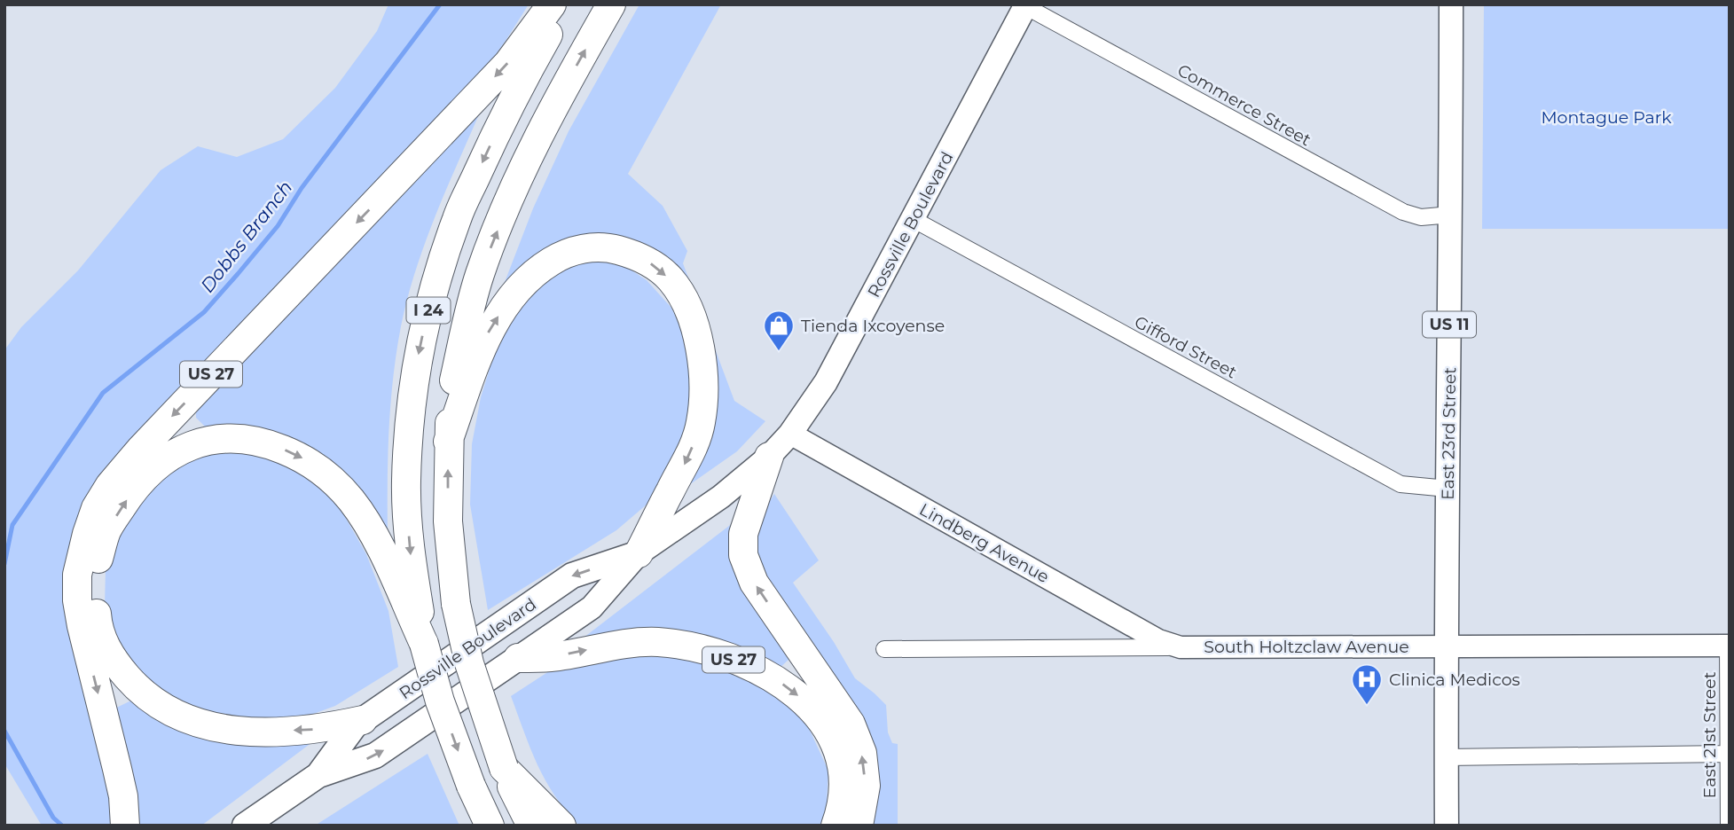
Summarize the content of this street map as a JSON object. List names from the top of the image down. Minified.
{"streets":{"highway":["Rossville Boulevard","I 24","US 27"],"main road":["US 11","East 23rd Street","Lindberg Avenue","South Holtzclaw Avenue"],"street":["Commerce Street","Gifford Street","East 21st Street"]},"crossings":[["Commerce Street","Rossville Boulevard"],["Commerce Street","East 23rd Street"],["Rossville Boulevard","Gifford Street"],["Rossville Boulevard","US 27"],["Rossville Boulevard","Lindberg Avenue"],["Gifford Street","East 23rd Street"],["East 23rd Street","South Holtzclaw Avenue"],["Lindberg Avenue","South Holtzclaw Avenue"],["South Holtzclaw Avenue","East 21st Street"]],"water":["Dobbs Branch"],"parks":["Montague Park"],"places":{"shop":["Tienda Ixcoyense"],"hospital":["Clinica Medicos"]}}
